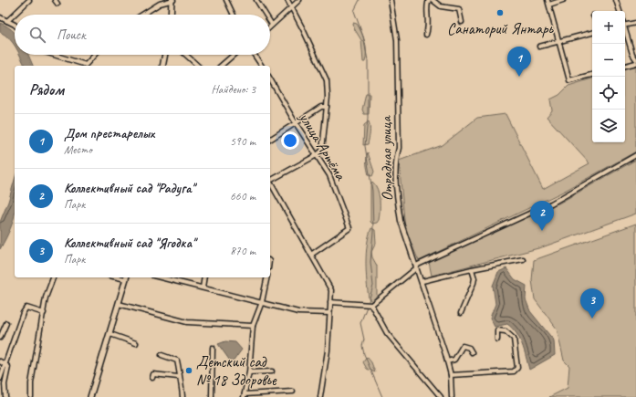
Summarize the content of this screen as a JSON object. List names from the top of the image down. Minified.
{"streets":{"street":["улица Артёма","Отрадная улица"]},"places":["Санаторий Янтарь","Детский сад № 18 Здоровье"],"page":{"map_buttons":["+","−"],"search":"Поиск","pins":["1","2","3"],"heading":["Рядом","Найдено: 3"],"list":[{"mark":"1","name":"Дом престарелых","note":"Место","value":"590 m"},{"mark":"2","name":"Коллективный сад \"Радуга\"","note":"Парк","value":"660 m"},{"mark":"3","name":"Коллективный сад \"Ягодка\"","note":"Парк","value":"870 m"}]}}
